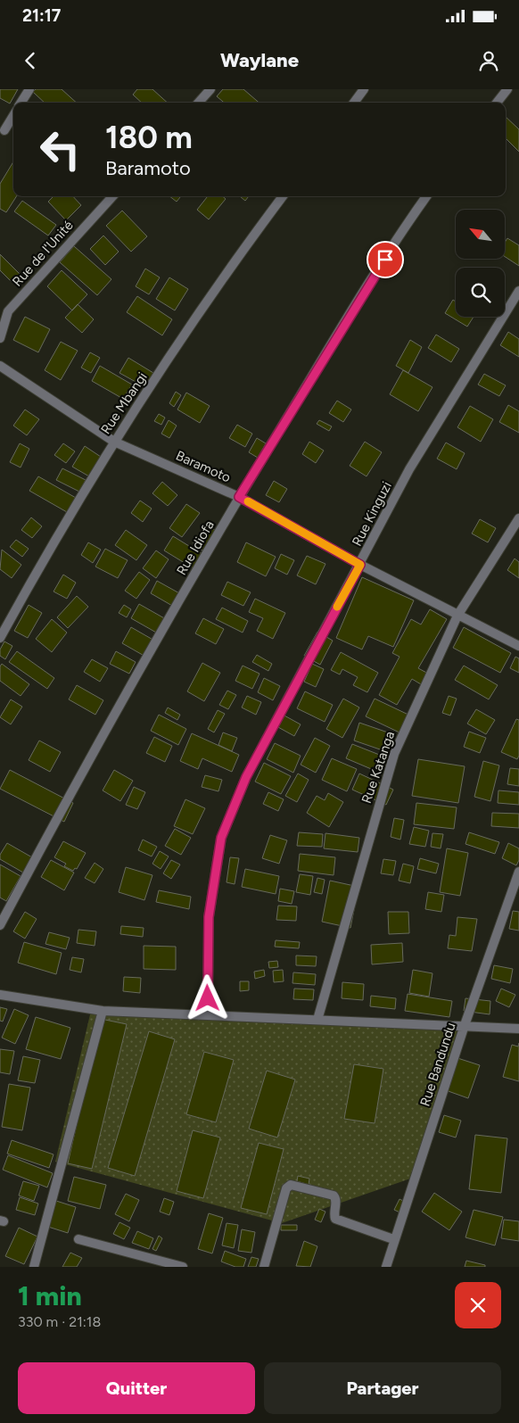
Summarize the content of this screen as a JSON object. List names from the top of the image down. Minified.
{"streets":{"street":["Rue de l'Unité","Rue Mbangi","Baramoto","Rue Kinguzi","Rue Idiofa","Rue Katanga","Rue Bandundu"]},"crossings":[["Rue Mbangi","Baramoto"],["Baramoto","Rue Kinguzi"],["Baramoto","Rue Idiofa"],["Baramoto","Rue Katanga"]],"north":"top left","page":{"status":"21:17","header":"Waylane","turn":["180 m","Baramoto"],"heading":["1 min","330 m · 21:18"],"buttons":["Quitter","Partager"]}}
